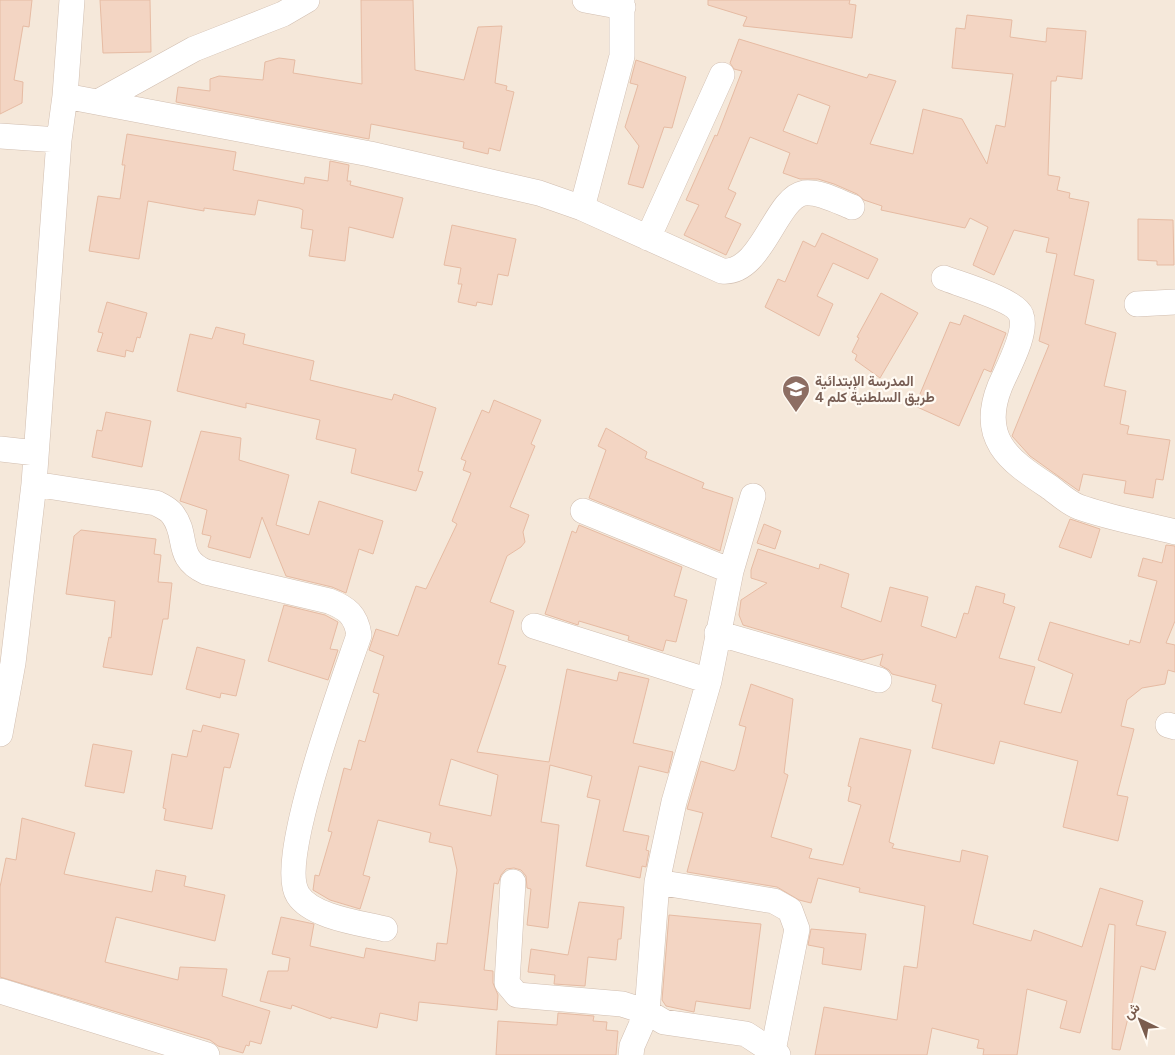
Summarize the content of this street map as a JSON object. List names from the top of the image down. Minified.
{"places":{"school or university":["المدرسة الإبتدائية طريق السلطنية كلم 4"]},"north":"top left"}
